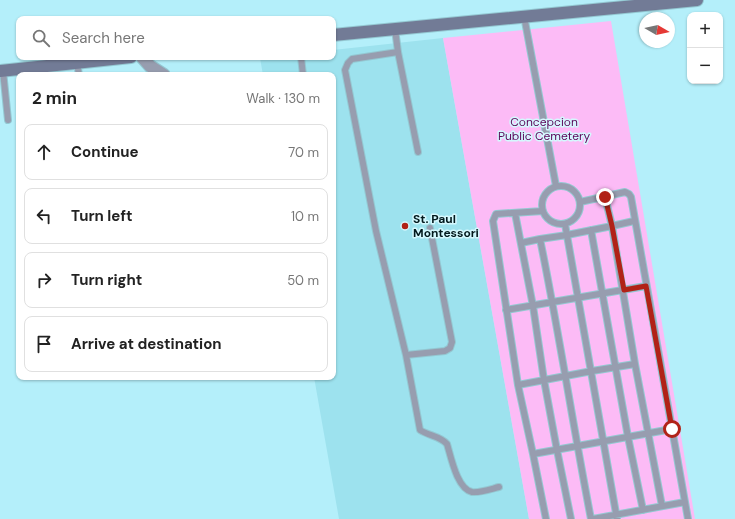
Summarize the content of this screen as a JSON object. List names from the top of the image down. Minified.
{"parks":["Concepcion Public Cemetery"],"places":["St. Paul Montessori"],"north":"right","page":{"map_buttons":["+","−"],"search":"Search here","heading":["2 min","Walk · 130 m"],"list":[["Continue","70 m"],["Turn left","10 m"],["Turn right","50 m"],"Arrive at destination"]}}
